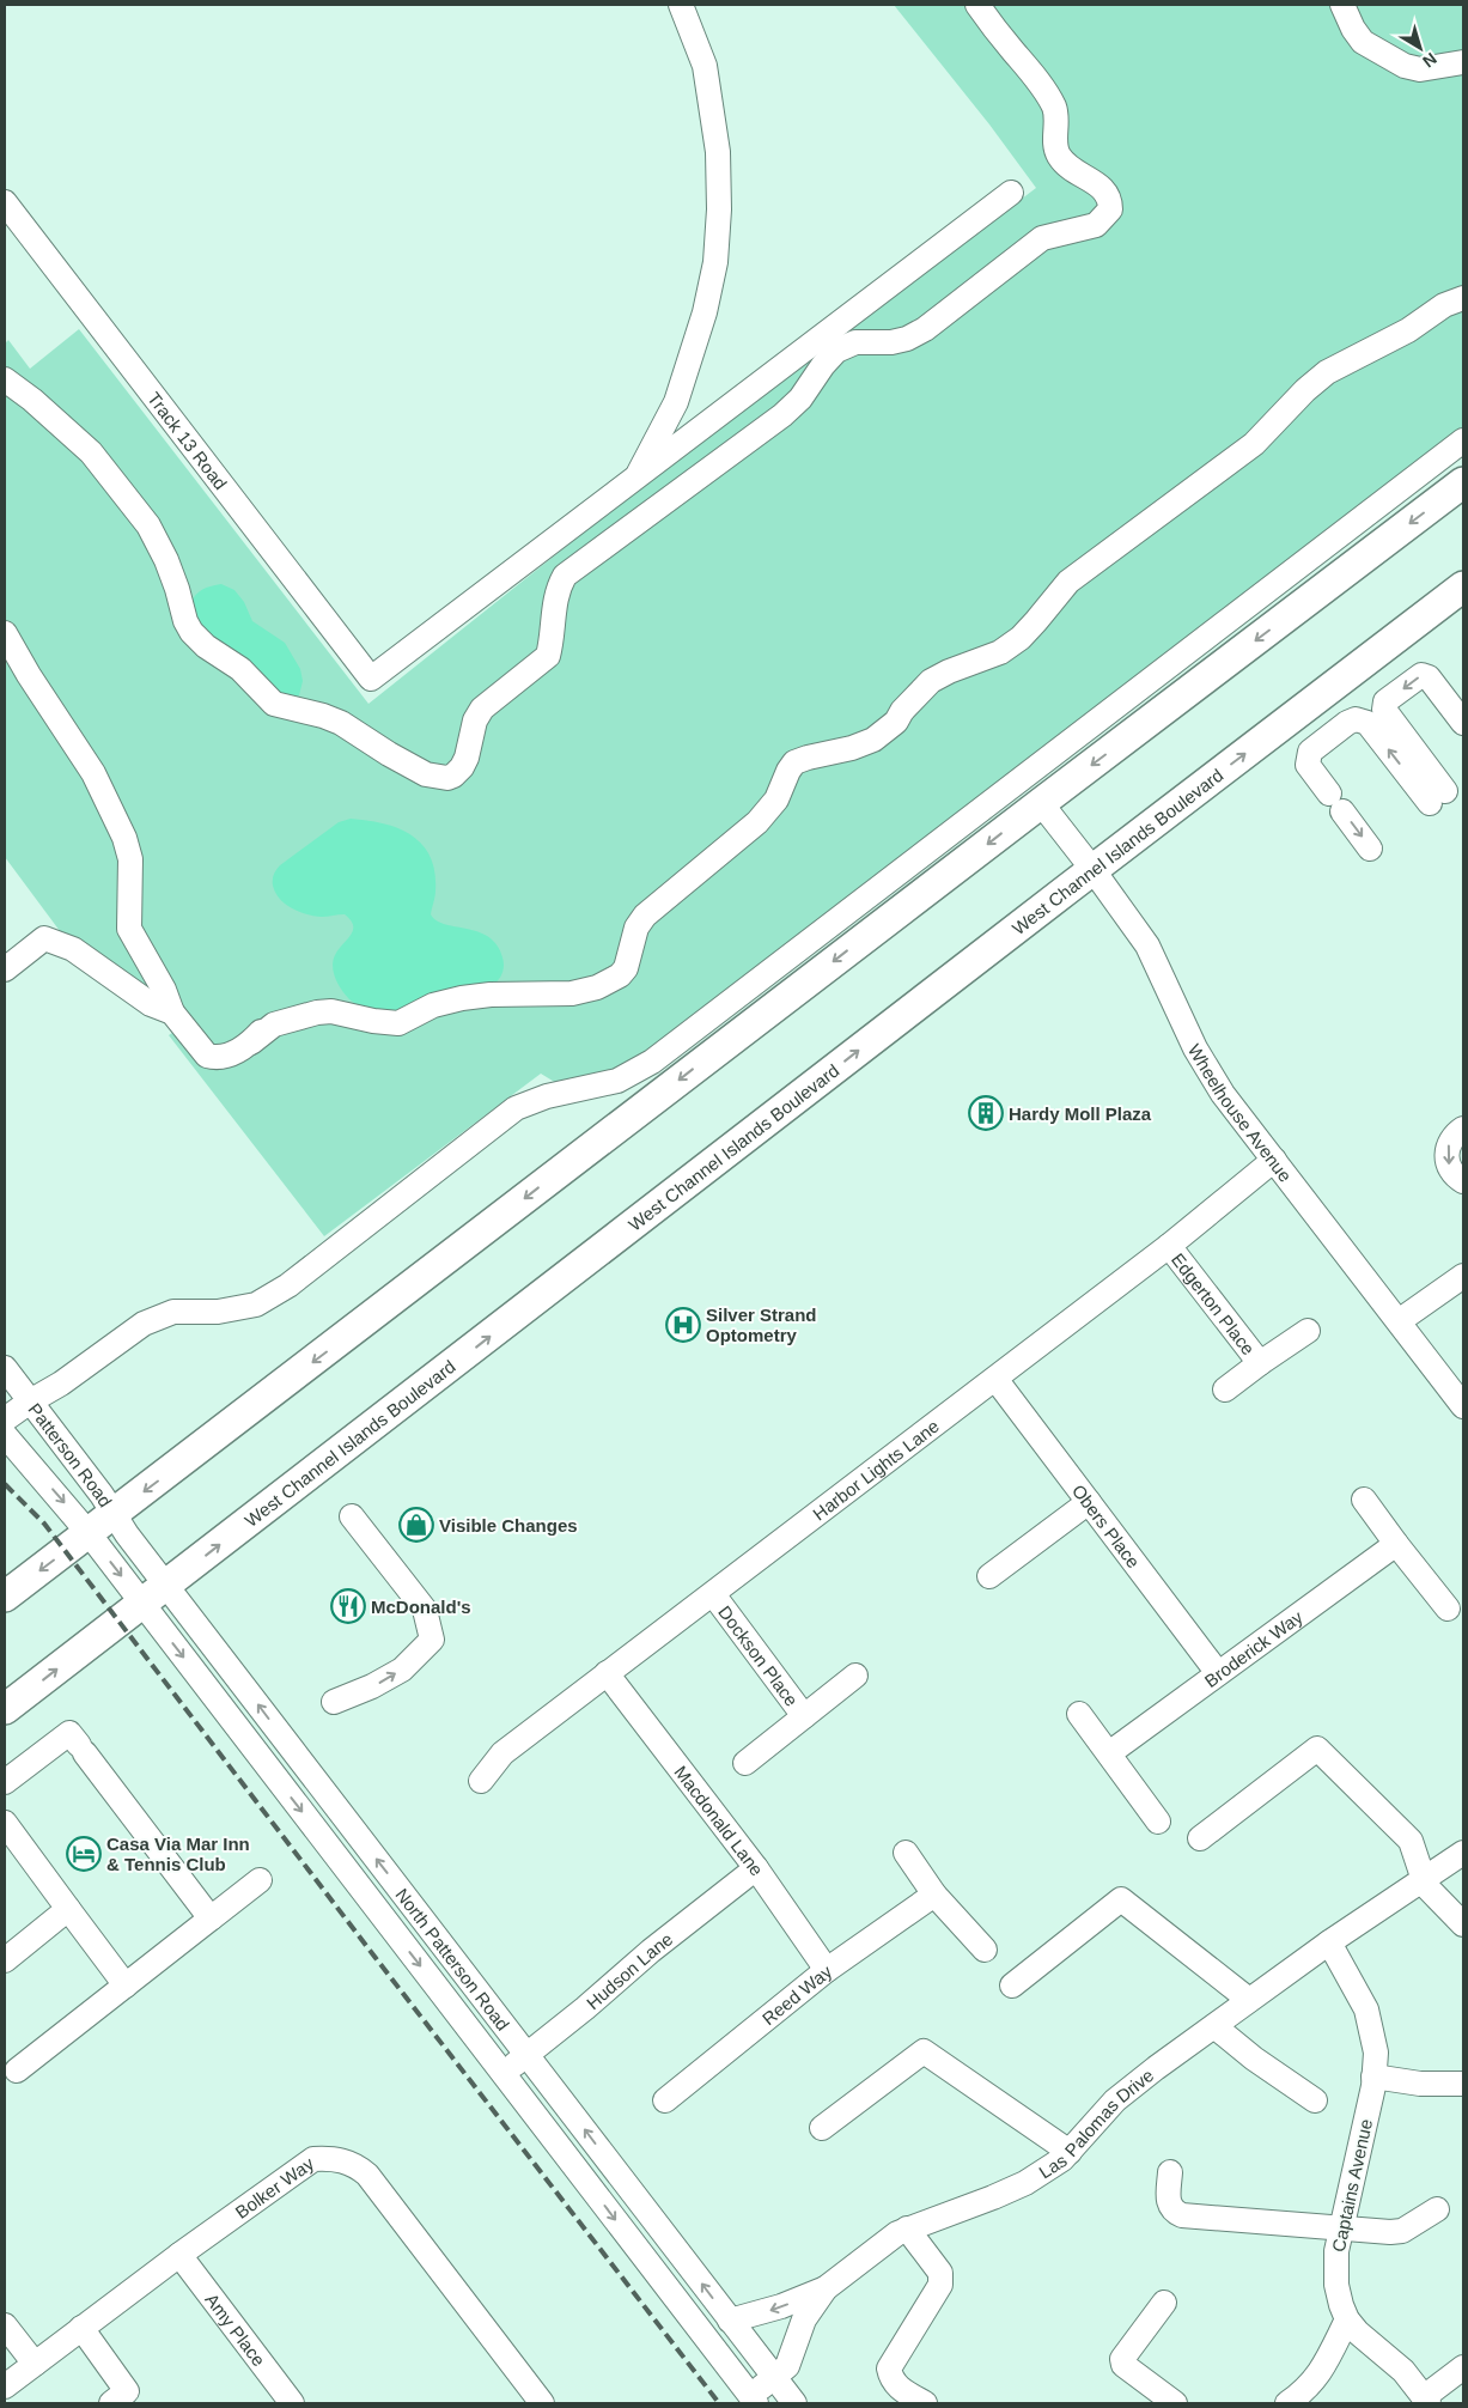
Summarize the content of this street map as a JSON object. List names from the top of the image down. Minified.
{"streets":{"main road":["West Channel Islands Boulevard"],"street":["Track 13 Road","Wheelhouse Avenue","Edgerton Place","Patterson Road","Harbor Lights Lane","Obers Place","Broderick Way","Dockson Place","Macdonald Lane","North Patterson Road","Hudson Lane","Reed Way","Las Palomas Drive","Captains Avenue","Bolker Way","Amy Place"]},"crossings":[["West Channel Islands Boulevard","Wheelhouse Avenue"],["West Channel Islands Boulevard","North Patterson Road"],["Wheelhouse Avenue","Harbor Lights Lane"],["Edgerton Place","Harbor Lights Lane"],["Patterson Road","North Patterson Road"],["Harbor Lights Lane","Obers Place"],["Harbor Lights Lane","Dockson Place"],["Harbor Lights Lane","Macdonald Lane"],["Obers Place","Broderick Way"],["Macdonald Lane","Hudson Lane"],["Macdonald Lane","Reed Way"],["North Patterson Road","Hudson Lane"],["North Patterson Road","Las Palomas Drive"],["Las Palomas Drive","Captains Avenue"],["Bolker Way","Amy Place"]],"places":{"building":["Hardy Moll Plaza"],"hospital":["Silver Strand Optometry"],"shop":["Visible Changes"],"restaurant":["McDonald's"],"hotel":["Casa Via Mar Inn & Tennis Club"]},"north":"bottom right"}
